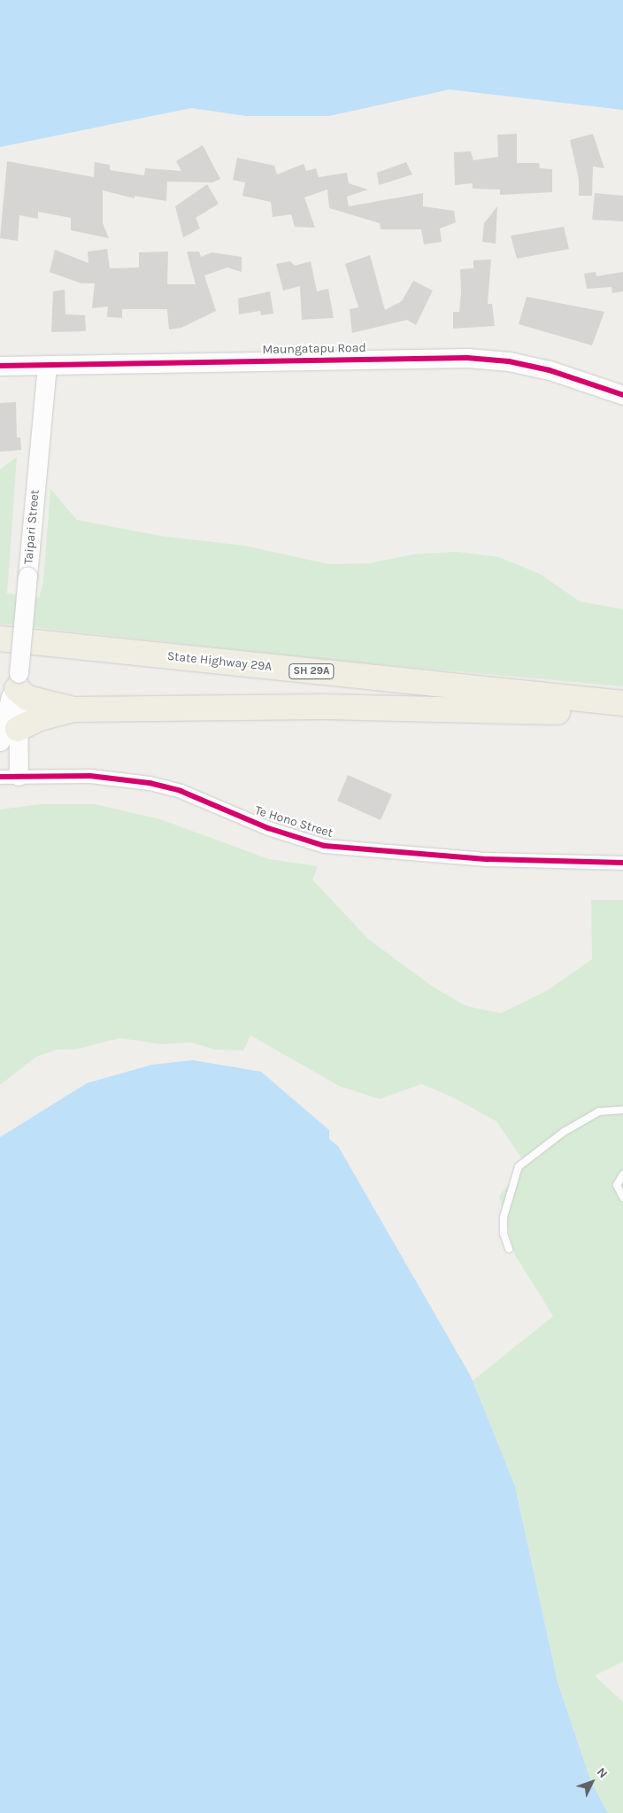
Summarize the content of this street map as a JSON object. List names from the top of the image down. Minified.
{"streets":{"highway":["State Highway 29A","SH 29A"],"street":["Maungatapu Road","Taipari Street","Te Hono Street"]},"crossings":[["Maungatapu Road","Taipari Street"],["Taipari Street","Te Hono Street"]],"north":"top right"}
